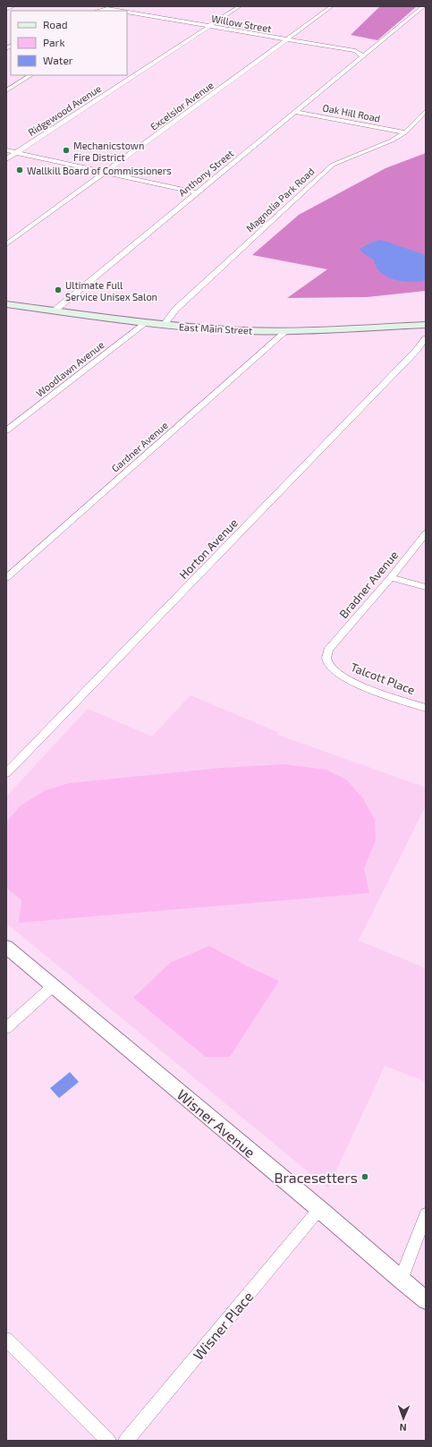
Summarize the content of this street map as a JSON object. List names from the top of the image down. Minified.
{"streets":{"main road":["East Main Street"],"street":["Willow Street","Excelsior Avenue","Ridgewood Avenue","Oak Hill Road","Anthony Street","Magnolia Park Road","Woodlawn Avenue","Gardner Avenue","Horton Avenue","Bradner Avenue","Talcott Place","Wisner Avenue","Wisner Place"]},"crossings":[["Willow Street","Excelsior Avenue"],["Willow Street","Ridgewood Avenue"],["Willow Street","Anthony Street"],["Oak Hill Road","Anthony Street"],["Oak Hill Road","Magnolia Park Road"],["Anthony Street","East Main Street"],["Magnolia Park Road","East Main Street"],["East Main Street","Woodlawn Avenue"],["East Main Street","Gardner Avenue"],["Bradner Avenue","Talcott Place"],["Wisner Avenue","Wisner Place"]],"places":["Mechanicstown Fire District","Wallkill Board of Commissioners","Ultimate Full Service Unisex Salon","Bracesetters"],"legend":["Road","Park","Water"],"north":"bottom"}
